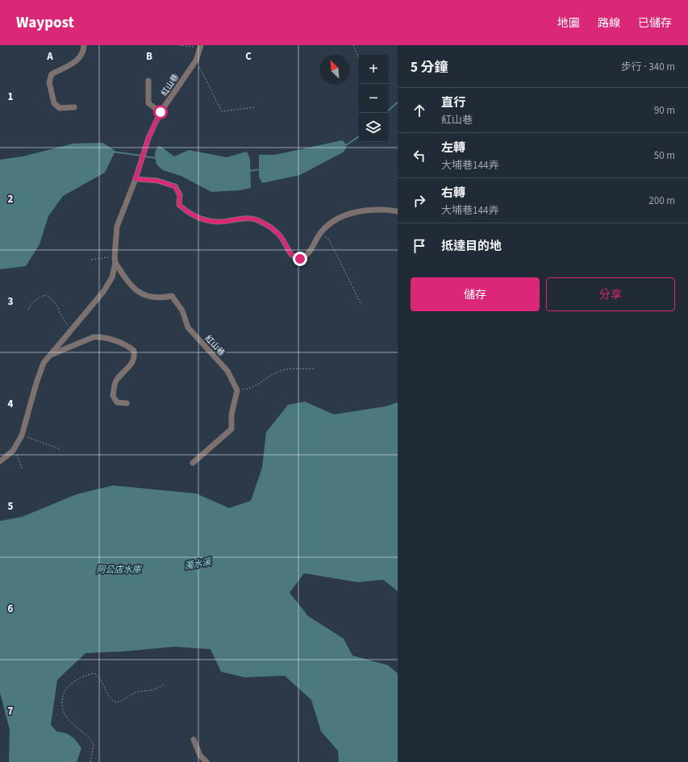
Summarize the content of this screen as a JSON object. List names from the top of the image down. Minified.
{"streets":{"street":["紅山巷"]},"water":["濁水溪","阿公店水庫"],"north":"top left","page":{"header":"Waypost","nav":["地圖","路線","已儲存"],"heading":["5 分鐘","步行 · 340 m"],"map_buttons":["+","−"],"list":[["直行","紅山巷","90 m"],["左轉","大埔巷144弄","50 m"],["右轉","大埔巷144弄","200 m"],"抵達目的地"],"buttons":["儲存","分享"]},"grid":{"columns":["A","B","C"],"rows":["1","2","3","4","5","6","7"]}}
